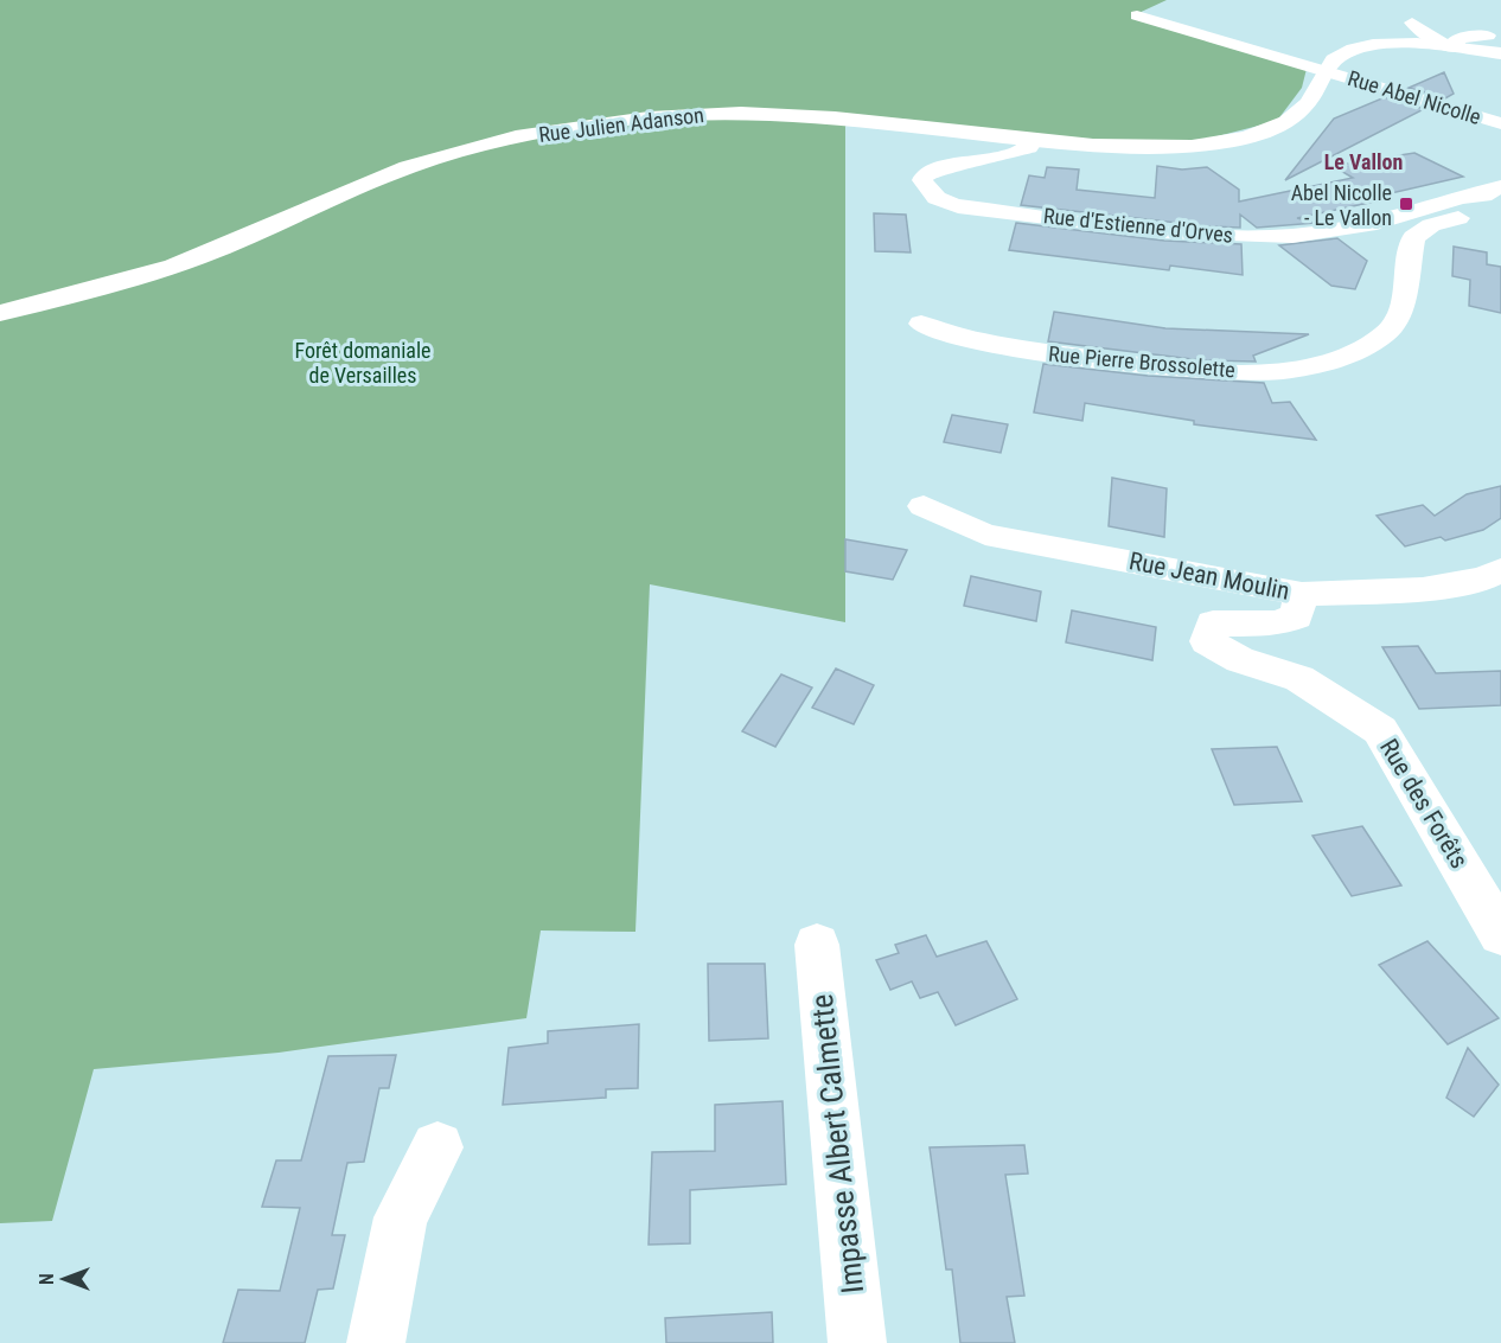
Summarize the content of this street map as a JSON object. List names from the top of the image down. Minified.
{"streets":{"main road":["Rue Julien Adanson"],"street":["Rue Abel Nicolle","Rue d'Estienne d'Orves","Rue Pierre Brossolette","Rue Jean Moulin","Rue des Forêts","Impasse Albert Calmette"]},"crossings":[["Rue Abel Nicolle","Rue Julien Adanson"],["Rue Julien Adanson","Rue d'Estienne d'Orves"],["Rue d'Estienne d'Orves","Rue Pierre Brossolette"],["Rue Jean Moulin","Rue des Forêts"]],"districts":["Le Vallon"],"parks":["Forêt domaniale de Versailles"],"places":{"transit":["Abel Nicolle - Le Vallon"]},"north":"left"}
